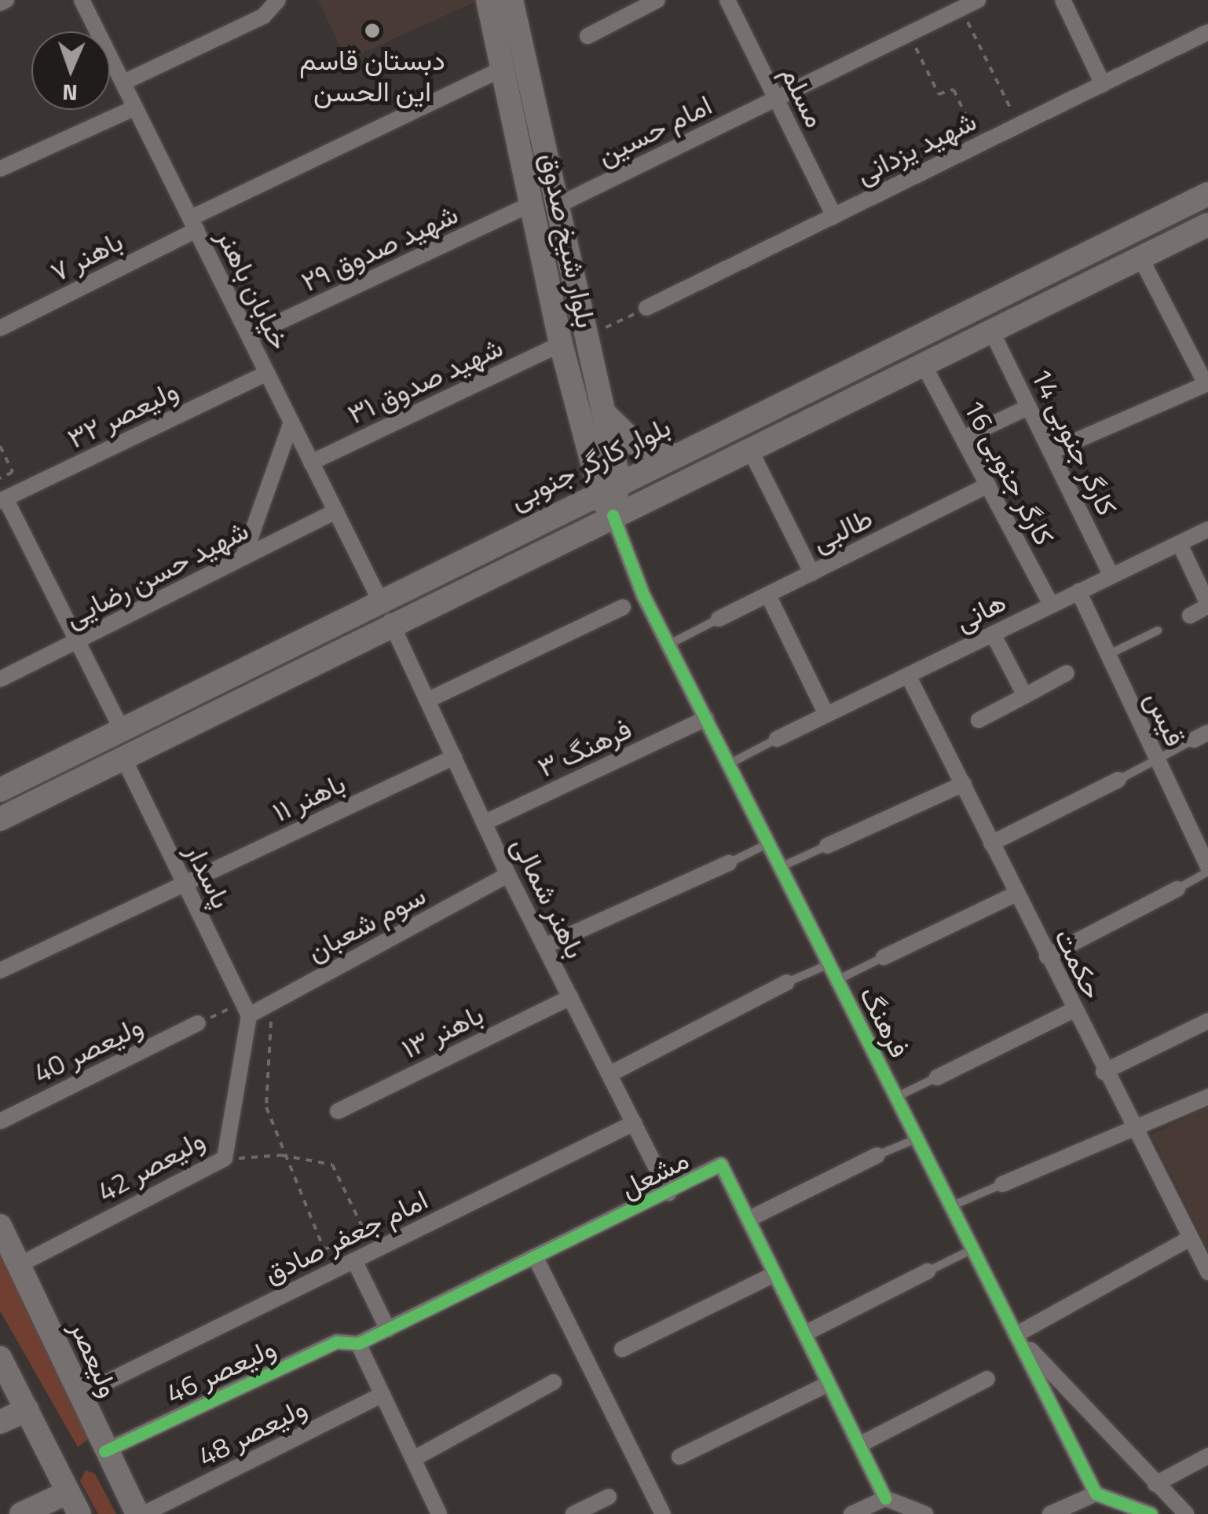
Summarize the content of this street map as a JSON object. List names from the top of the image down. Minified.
{"streets":{"main road":["بلوار شیخ صدوق","بلوار کارگر جنوبی","ولیعصر"],"street":["مسلم","امام حسین","شهید یزدانی","شهید صدوق ۲۹","باهنر ۷","خیابان باهنر","شهید صدوق ۳۱","ولیعصر ۳۲","کارگر جنوبی 14","کارگر جنوبی 16","طالبی","شهید حسن رضایی","هانی","قیس","فرهنگ ۳","باهنر ۱۱","پاسدار","باهنر شمالی","سوم شعبان","حکمت","فرهنگ","باهنر ۱۳","ولیعصر 40","ولیعصر 42","مشعل","امام جعفر صادق","ولیعصر 46","ولیعصر 48"]},"crossings":[["مسلم","امام حسین"],["مسلم","شهید یزدانی"],["امام حسین","بلوار شیخ صدوق"],["امام حسین","شهید صدوق ۲۹"],["بلوار شیخ صدوق","شهید صدوق ۲۹"],["بلوار شیخ صدوق","باهنر ۷"],["بلوار شیخ صدوق","شهید صدوق ۳۱"],["بلوار شیخ صدوق","بلوار کارگر جنوبی"],["شهید صدوق ۲۹","خیابان باهنر"],["باهنر ۷","خیابان باهنر"],["خیابان باهنر","شهید صدوق ۳۱"],["خیابان باهنر","ولیعصر ۳۲"],["خیابان باهنر","بلوار کارگر جنوبی"],["خیابان باهنر","شهید حسن رضایی"],["خیابان باهنر","باهنر شمالی"],["کارگر جنوبی 14","بلوار کارگر جنوبی"],["کارگر جنوبی 14","هانی"],["بلوار کارگر جنوبی","کارگر جنوبی 16"],["بلوار کارگر جنوبی","پاسدار"],["بلوار کارگر جنوبی","باهنر شمالی"],["بلوار کارگر جنوبی","فرهنگ"],["کارگر جنوبی 16","طالبی"],["کارگر جنوبی 16","هانی"],["هانی","قیس"],["هانی","حکمت"],["فرهنگ ۳","باهنر شمالی"],["فرهنگ ۳","فرهنگ"],["باهنر ۱۱","پاسدار"],["باهنر ۱۱","باهنر شمالی"],["پاسدار","سوم شعبان"],["پاسدار","ولیعصر 42"],["باهنر شمالی","سوم شعبان"],["باهنر شمالی","باهنر ۱۳"],["باهنر شمالی","مشعل"],["باهنر شمالی","امام جعفر صادق"],["سوم شعبان","ولیعصر 42"],["ولیعصر 42","ولیعصر"],["مشعل","ولیعصر 46"],["امام جعفر صادق","ولیعصر"],["ولیعصر","ولیعصر 46"],["ولیعصر","ولیعصر 48"]],"places":["دبستان قاسم این الحسن"],"north":"bottom"}
